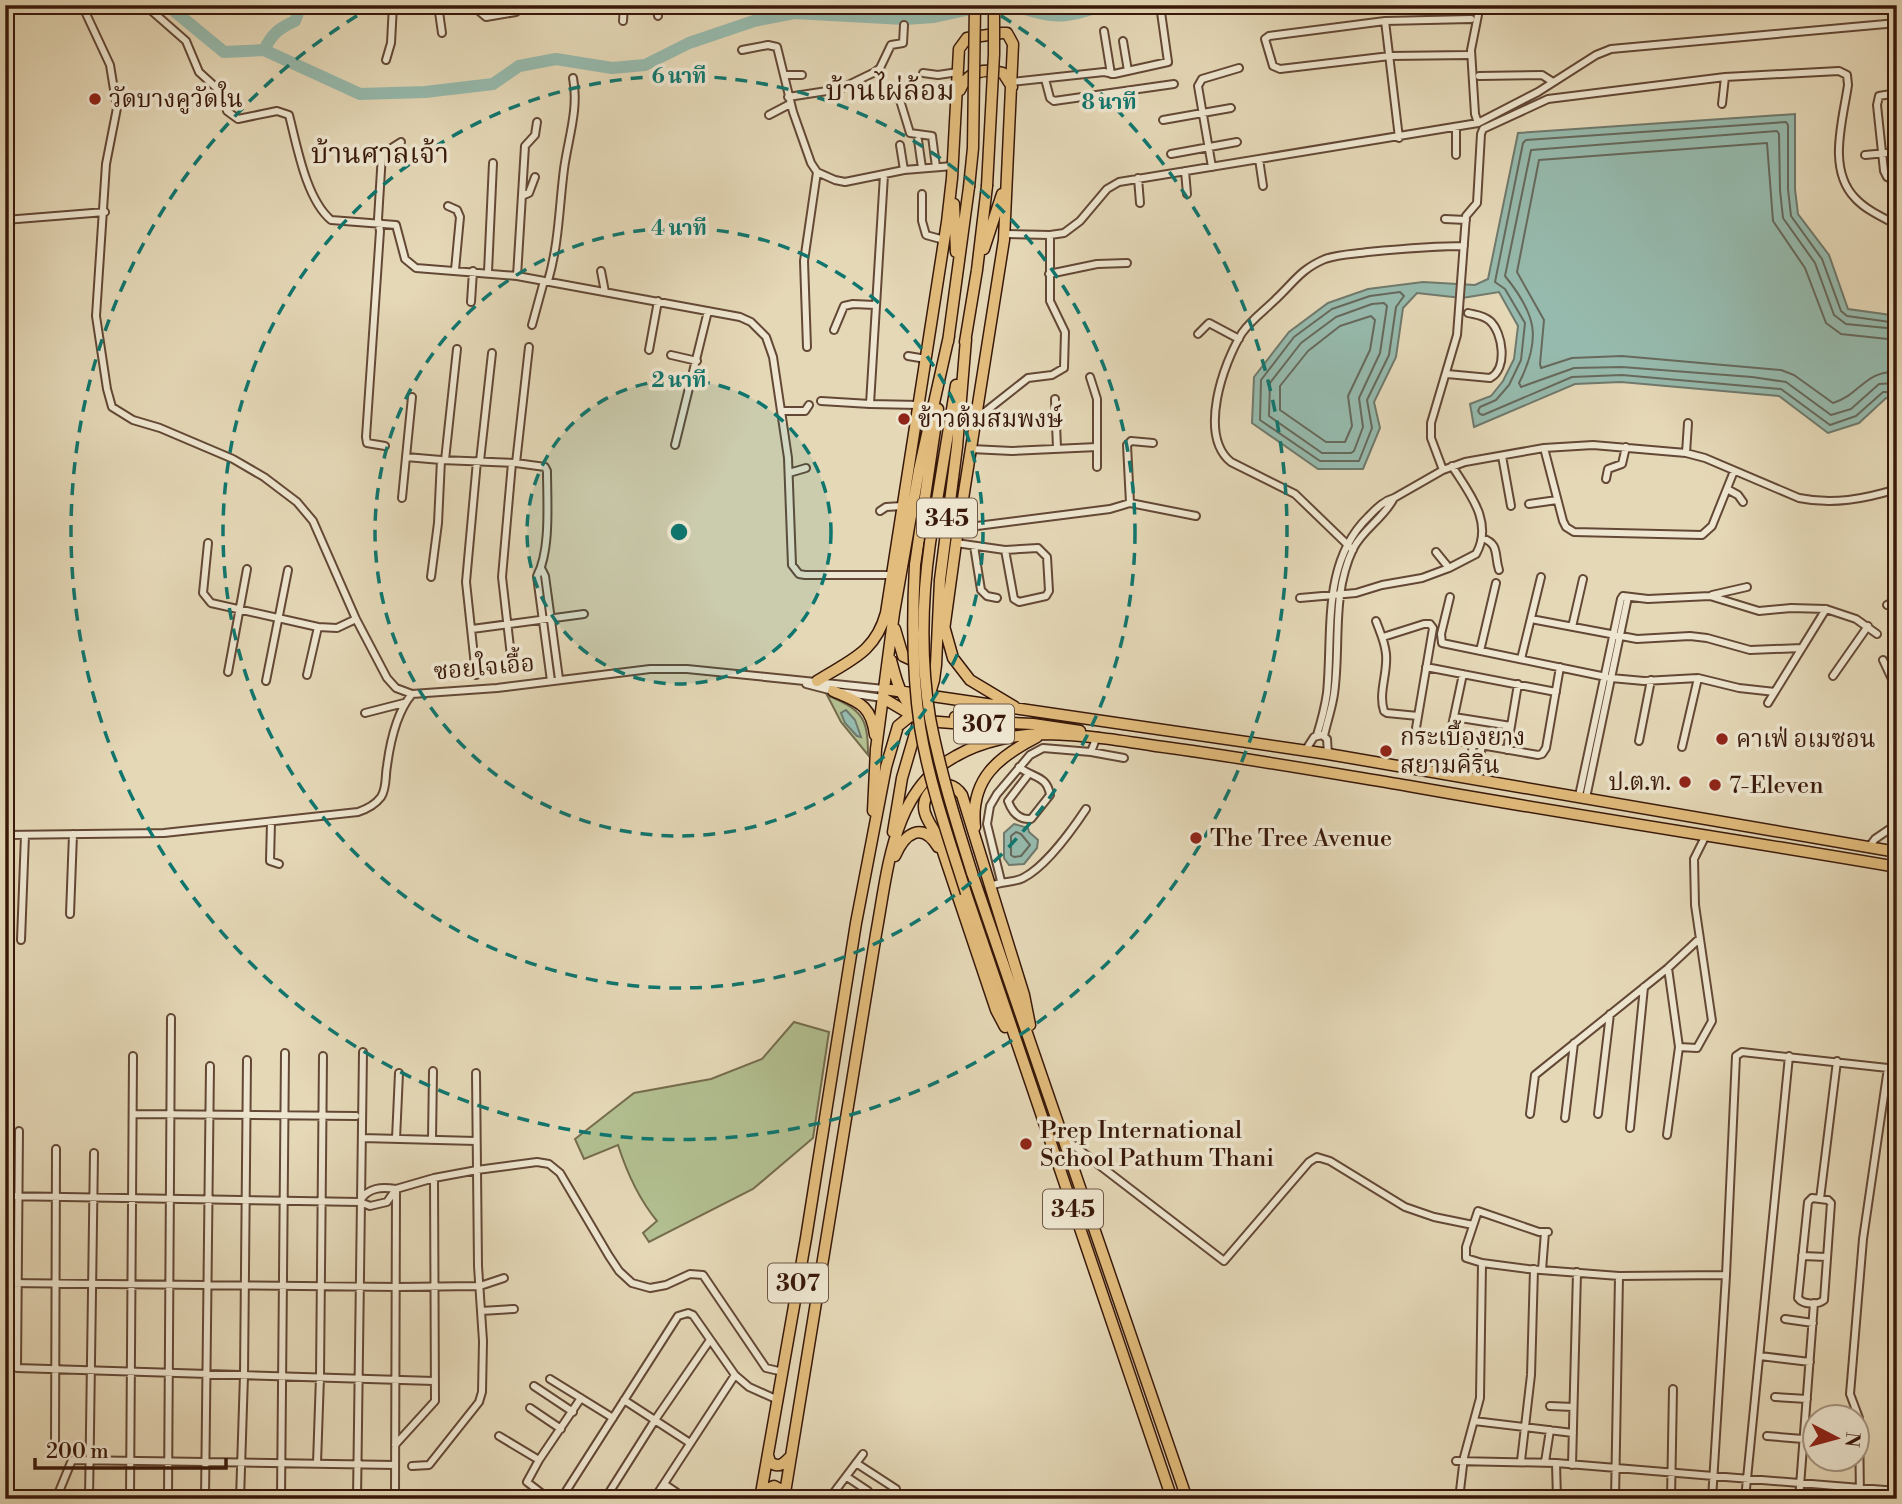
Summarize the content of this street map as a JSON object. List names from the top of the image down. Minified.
{"streets":{"main road":["345","307"],"street":["ซอยใจเอื้อ"]},"crossings":[["345","307"]],"districts":["บ้านไผ่ล้อม","บ้านศาลเจ้า"],"places":["วัดบางคูวัดใน","ข้าวต้มสมพงษ์","คาเฟ่ อเมซอน","กระเบื้องยาง สยามคิริน","ป.ต.ท.","7-Eleven","The Tree Avenue","Prep International School Pathum Thani"],"scale_bar":"200 m","north":"right","rings":["6 นาที","8 นาที","4 นาที","2 นาที"]}
